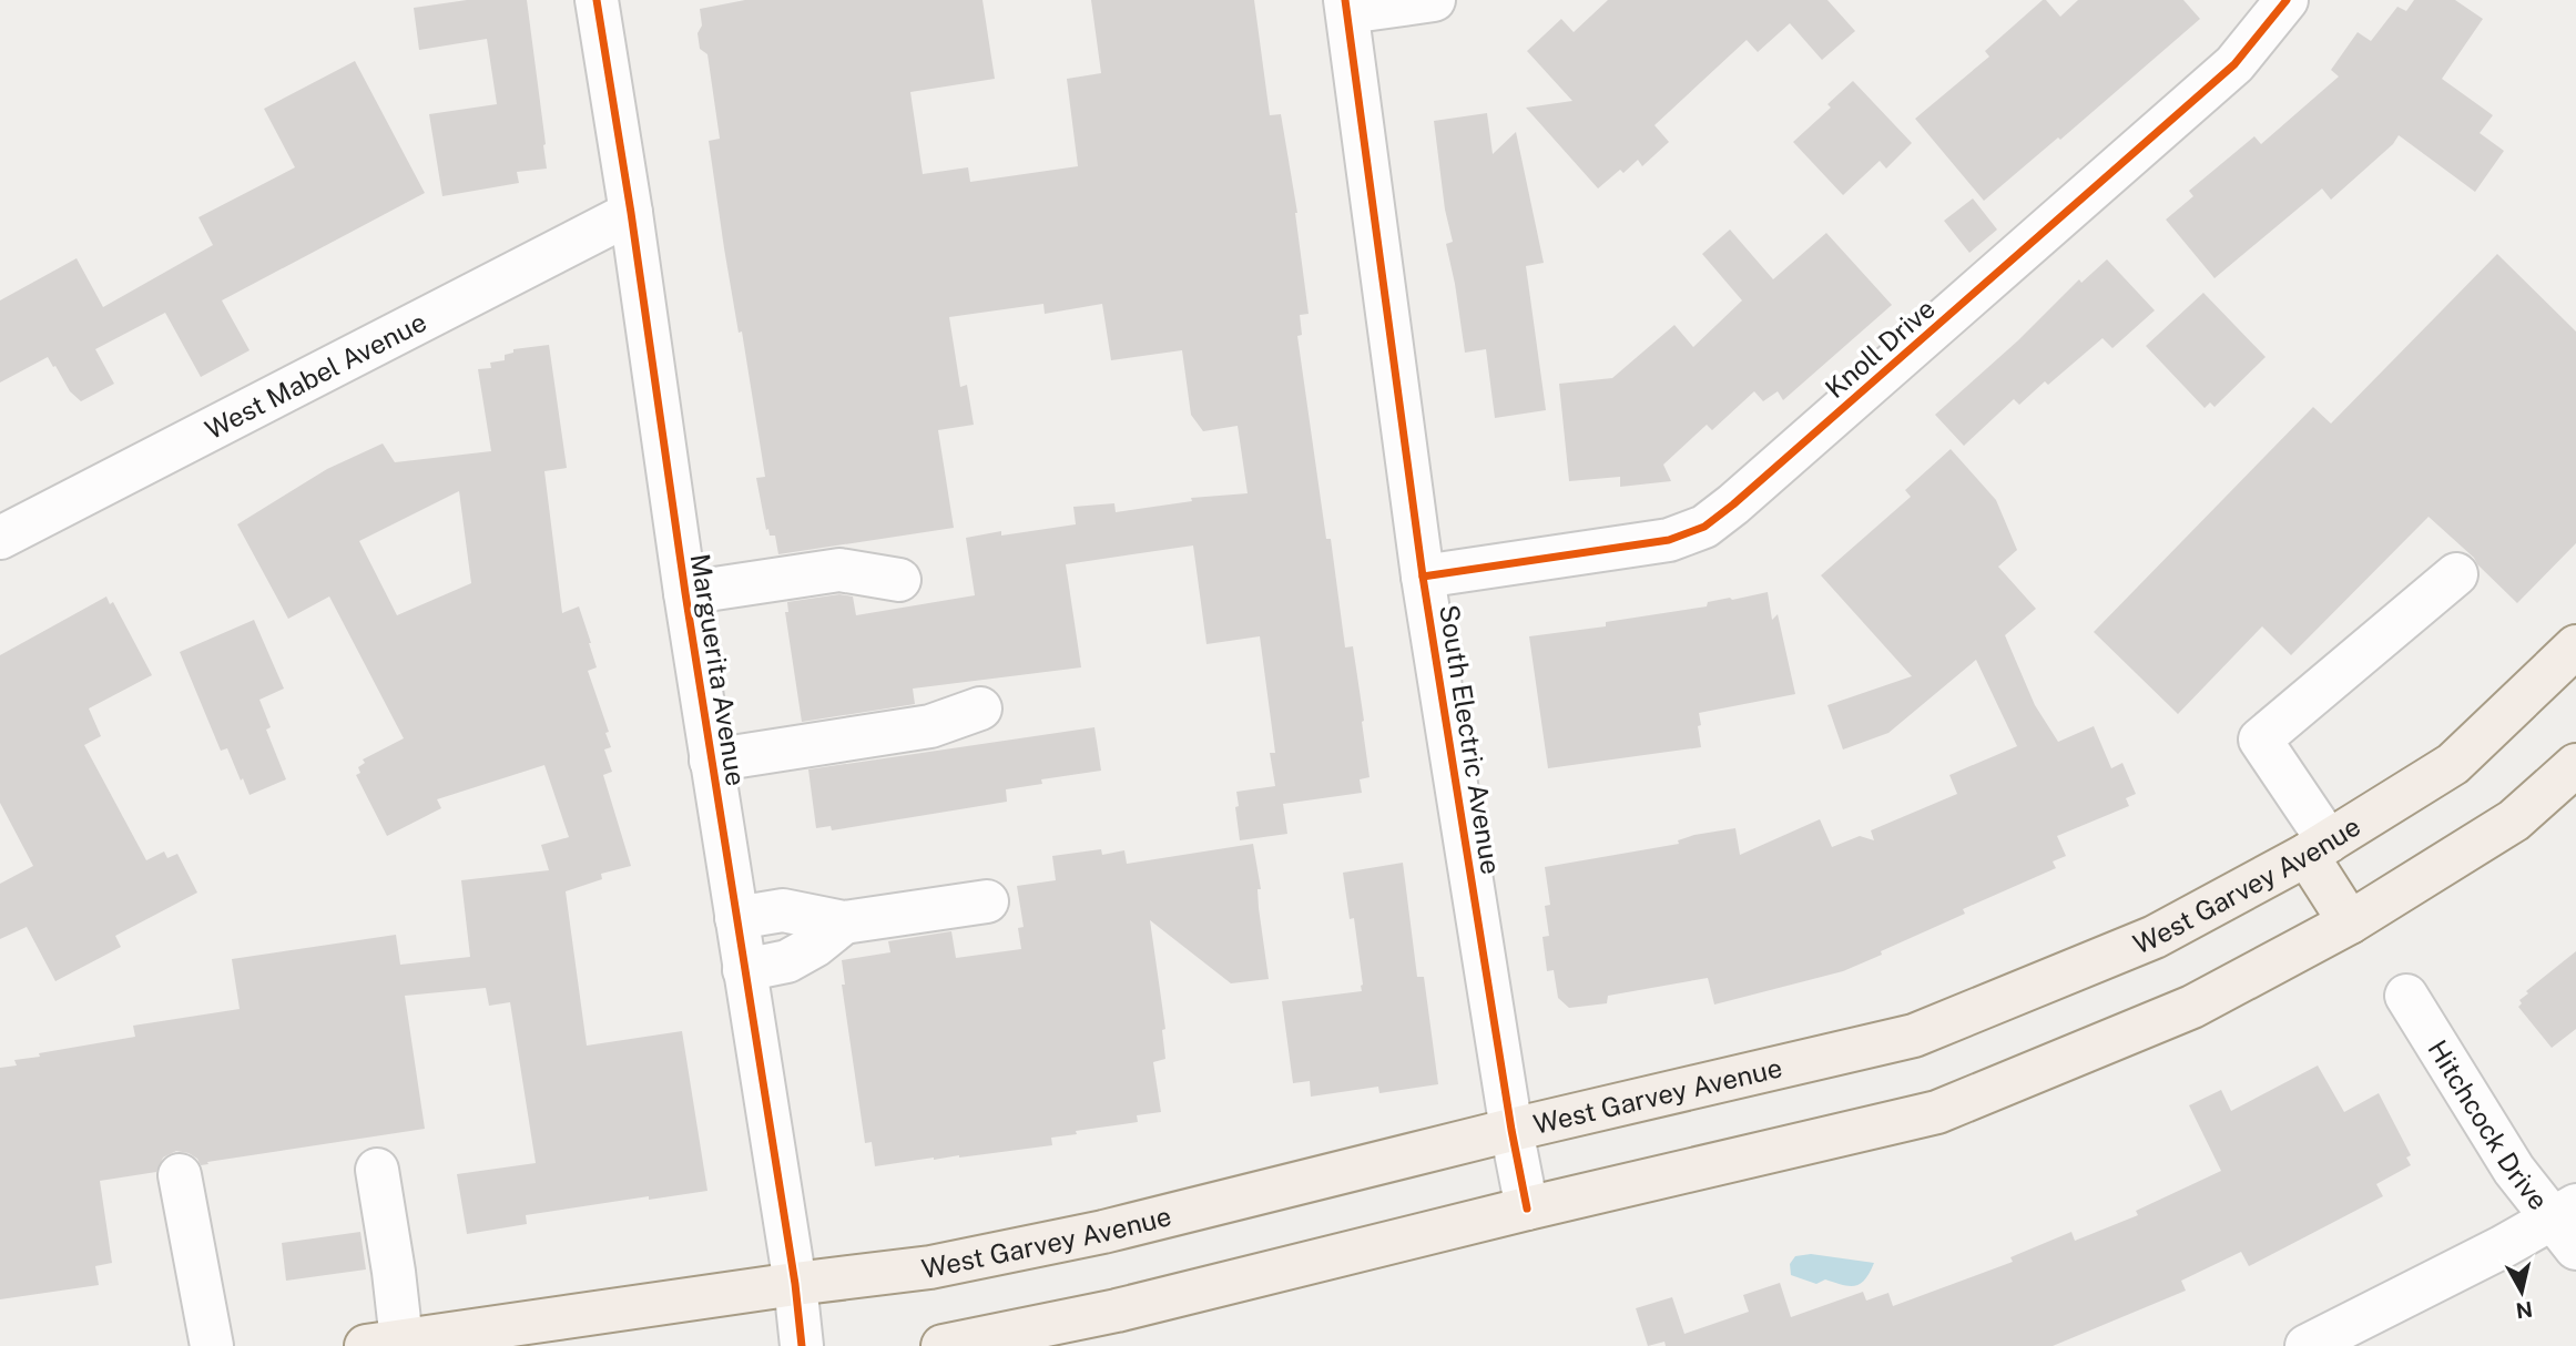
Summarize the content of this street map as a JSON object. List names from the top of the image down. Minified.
{"streets":{"main road":["West Garvey Avenue"],"street":["Knoll Drive","West Mabel Avenue","Marguerita Avenue","South Electric Avenue","Hitchcock Drive"]},"crossings":[["Knoll Drive","South Electric Avenue"],["West Mabel Avenue","Marguerita Avenue"],["Marguerita Avenue","West Garvey Avenue"],["South Electric Avenue","West Garvey Avenue"]],"north":"bottom"}
